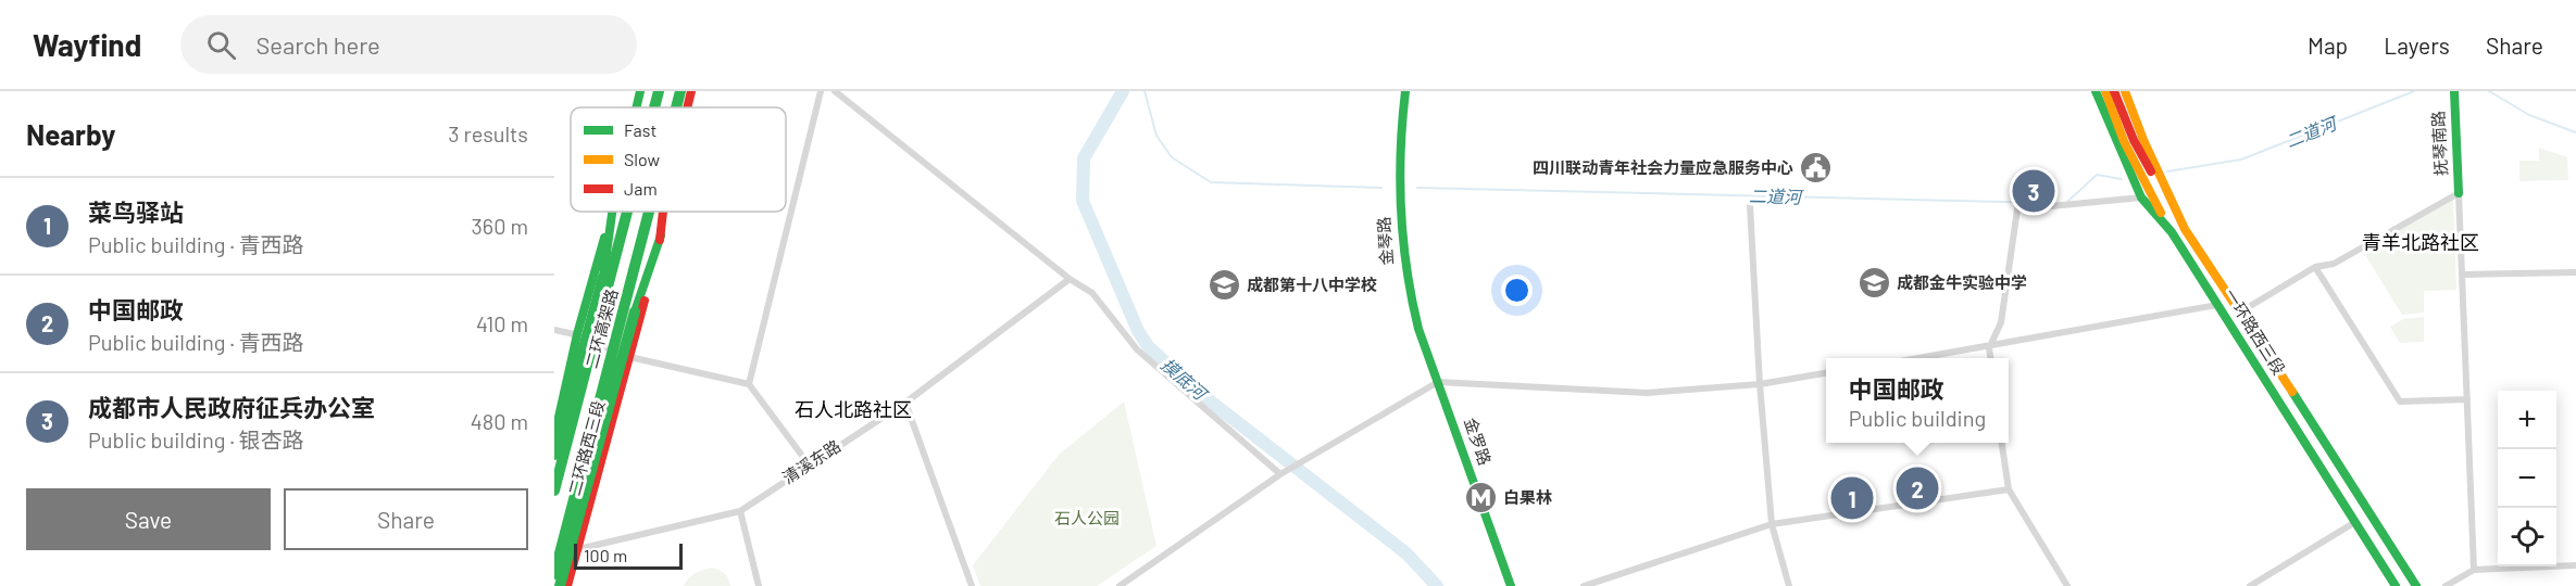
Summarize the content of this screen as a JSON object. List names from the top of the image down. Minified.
{"streets":{"main road":["抚琴南路","金琴路","二环高架路","一环路西三段","金罗路","二环路西三段"],"street":["清溪东路"]},"crossings":[["金琴路","金罗路"],["二环路西三段","清溪东路"]],"districts":["青羊北路社区","石人北路社区"],"water":["二道河","摸底河"],"parks":["石人公园"],"places":{"public building":["四川联动青年社会力量应急服务中心"],"school or university":["成都金牛实验中学","成都第十八中学校"],"metro station":["白果林"]},"legend":["Fast","Slow","Jam"],"scale_bar":"100 m","page":{"header":"Wayfind","search":"Search here","nav":["Map","Layers","Share"],"heading":["Nearby","3 results"],"pins":["3","2","1"],"list":[{"mark":"1","name":"菜鸟驿站","note":"Public building · 青西路","value":"360 m"},{"mark":"2","name":"中国邮政","note":"Public building · 青西路","value":"410 m"},{"mark":"3","name":"成都市人民政府征兵办公室","note":"Public building · 银杏路","value":"480 m"}],"popup":["中国邮政","Public building"],"map_buttons":["+","−"],"buttons":["Save","Share"],"scale":"100 m"}}
